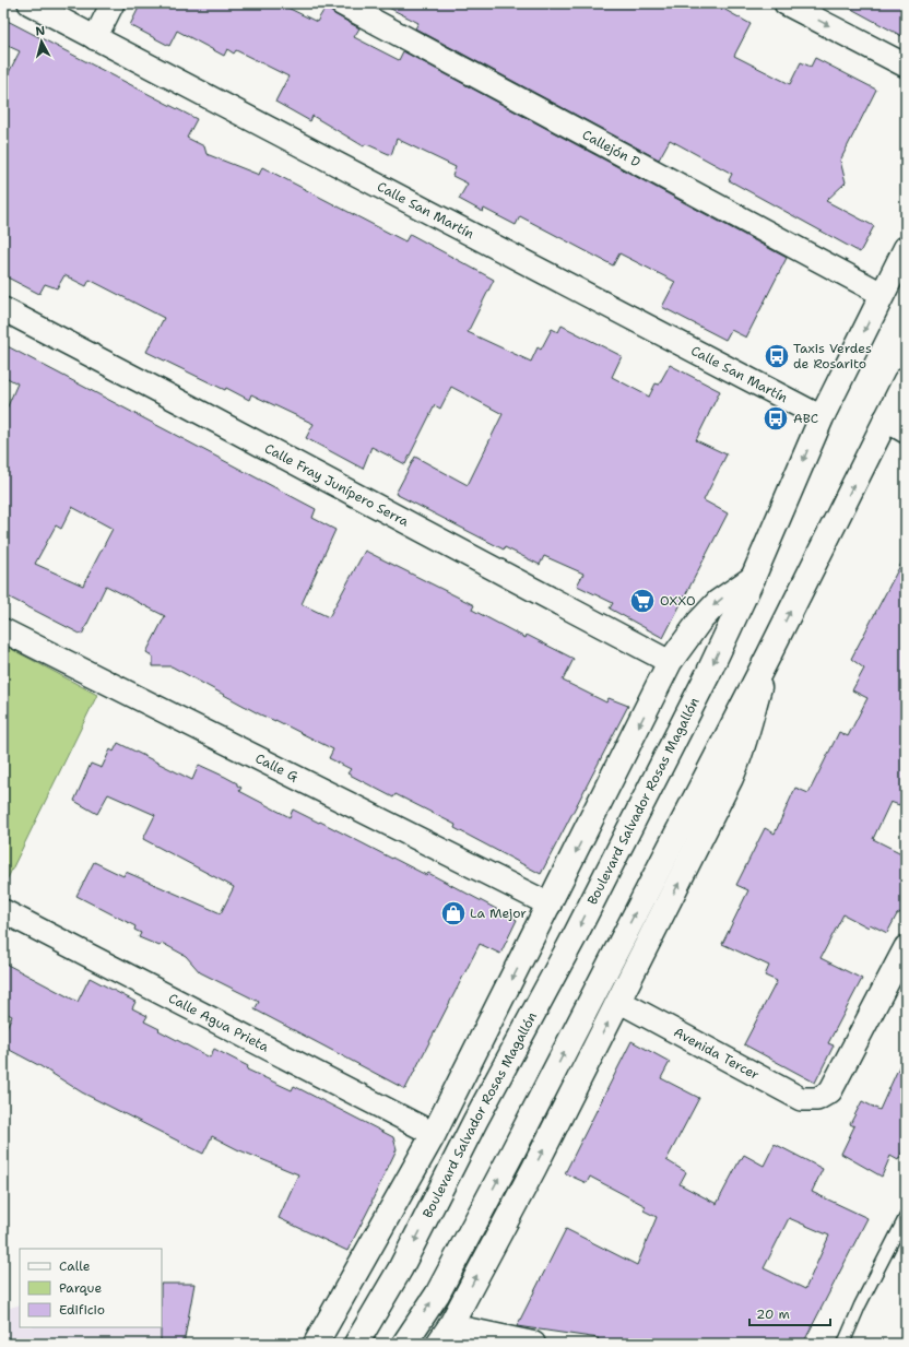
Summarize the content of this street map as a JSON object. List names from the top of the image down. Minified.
{"streets":{"main road":["Boulevard Salvador Rosas Magallón"],"street":["Callejón D","Calle San Martín","Calle Fray Junípero Serra","Calle G","Calle Agua Prieta","Avenida Tercer"]},"crossings":[["Callejón D","Boulevard Salvador Rosas Magallón"],["Calle San Martín","Boulevard Salvador Rosas Magallón"]],"places":{"bus stop":["Taxis Verdes de Rosarito","ABC"],"supermarket":["OXXO"],"shop":["La Mejor"]},"legend":["Calle","Parque","Edificio"],"scale_bar":"20 m","north":"top"}
